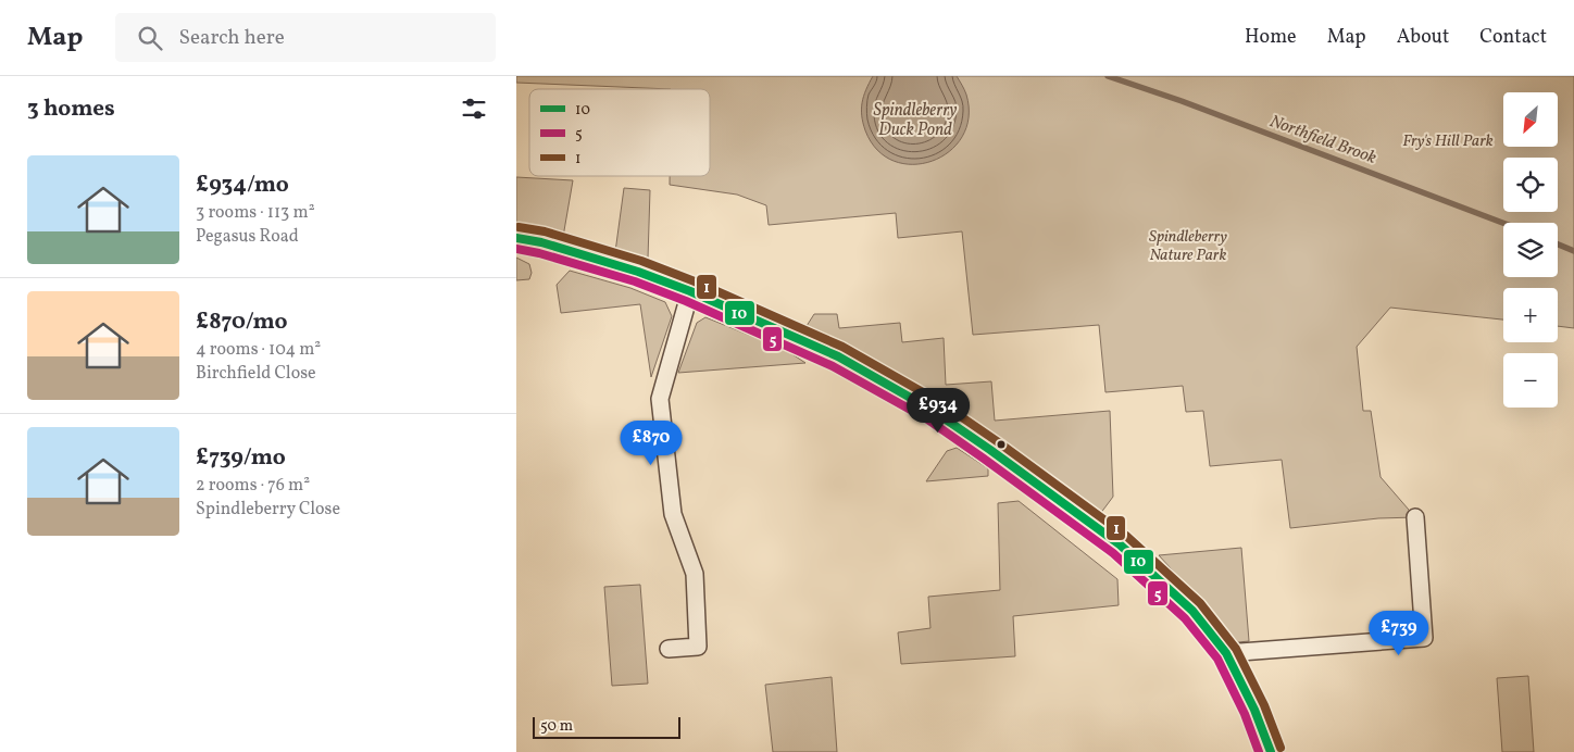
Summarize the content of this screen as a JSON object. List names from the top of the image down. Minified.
{"water":["Spindleberry Duck Pond","Northfield Brook"],"parks":["Fry's Hill Park","Spindleberry Nature Park"],"lines":["transit line 1","transit line 10","transit line 5"],"legend":["10","5","1"],"scale_bar":"50 m","north":"bottom left","page":{"header":"Map","search":"Search here","nav":["Home","Map","About","Contact"],"heading":"3 homes","map_buttons":["+","−"],"list":[{"name":"£934/mo","note":"3 rooms · 113 m² · Pegasus Road"},{"name":"£870/mo","note":"4 rooms · 104 m² · Birchfield Close"},{"name":"£739/mo","note":"2 rooms · 76 m² · Spindleberry Close"}],"price":["£934","£870","£739"],"scale":"50 m"}}
